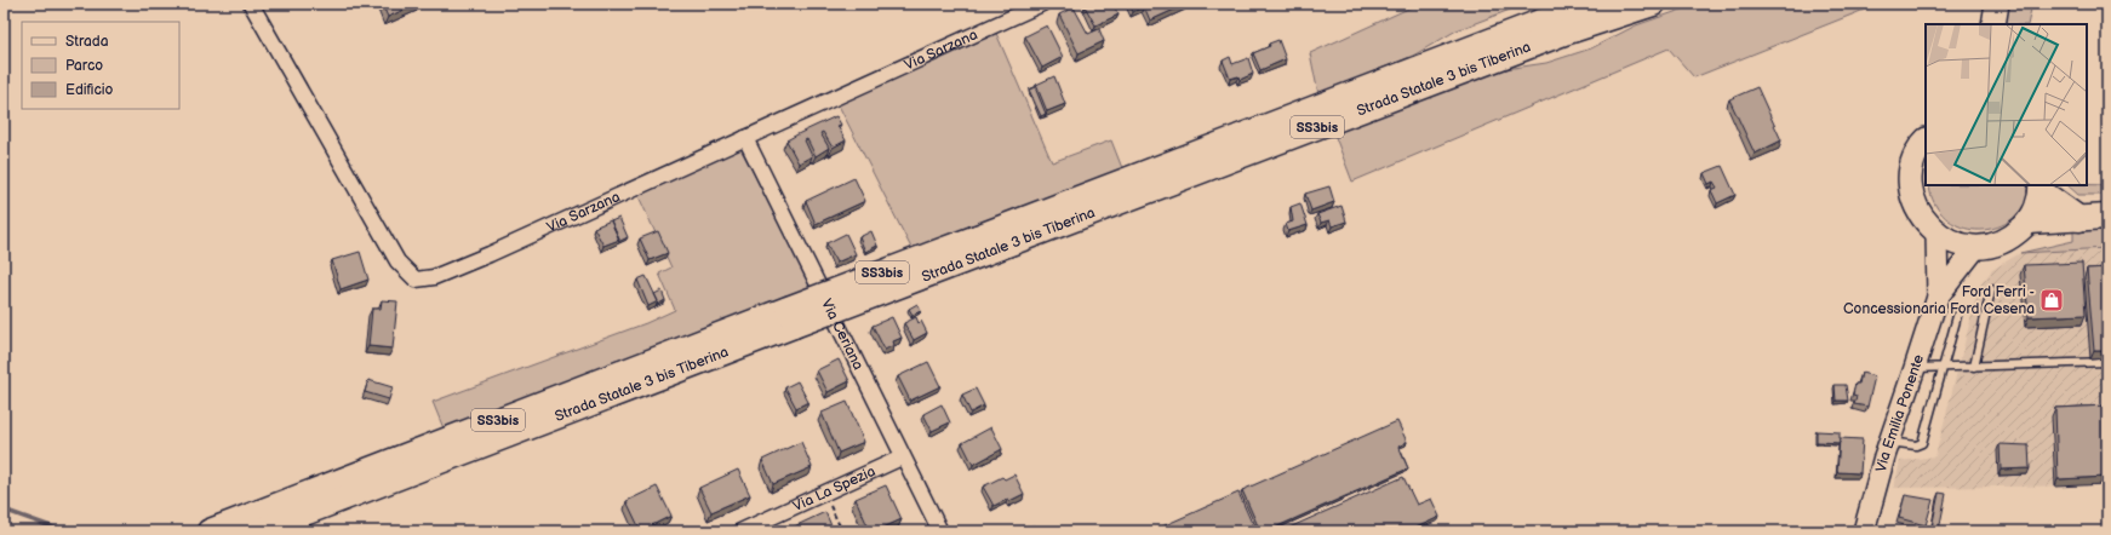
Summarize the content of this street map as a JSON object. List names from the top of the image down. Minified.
{"streets":{"highway":["Strada Statale 3 bis Tiberina","SS3bis"],"main road":["Via Emilia Ponente"],"street":["Via Sarzana","Via Ceriana","Via La Spezia"]},"crossings":[["Via Sarzana","Via Ceriana"],["Via Ceriana","Via La Spezia"]],"places":{"shop":["Ford Ferri - Concessionaria Ford Cesena"]},"legend":["Strada","Parco","Edificio"]}
